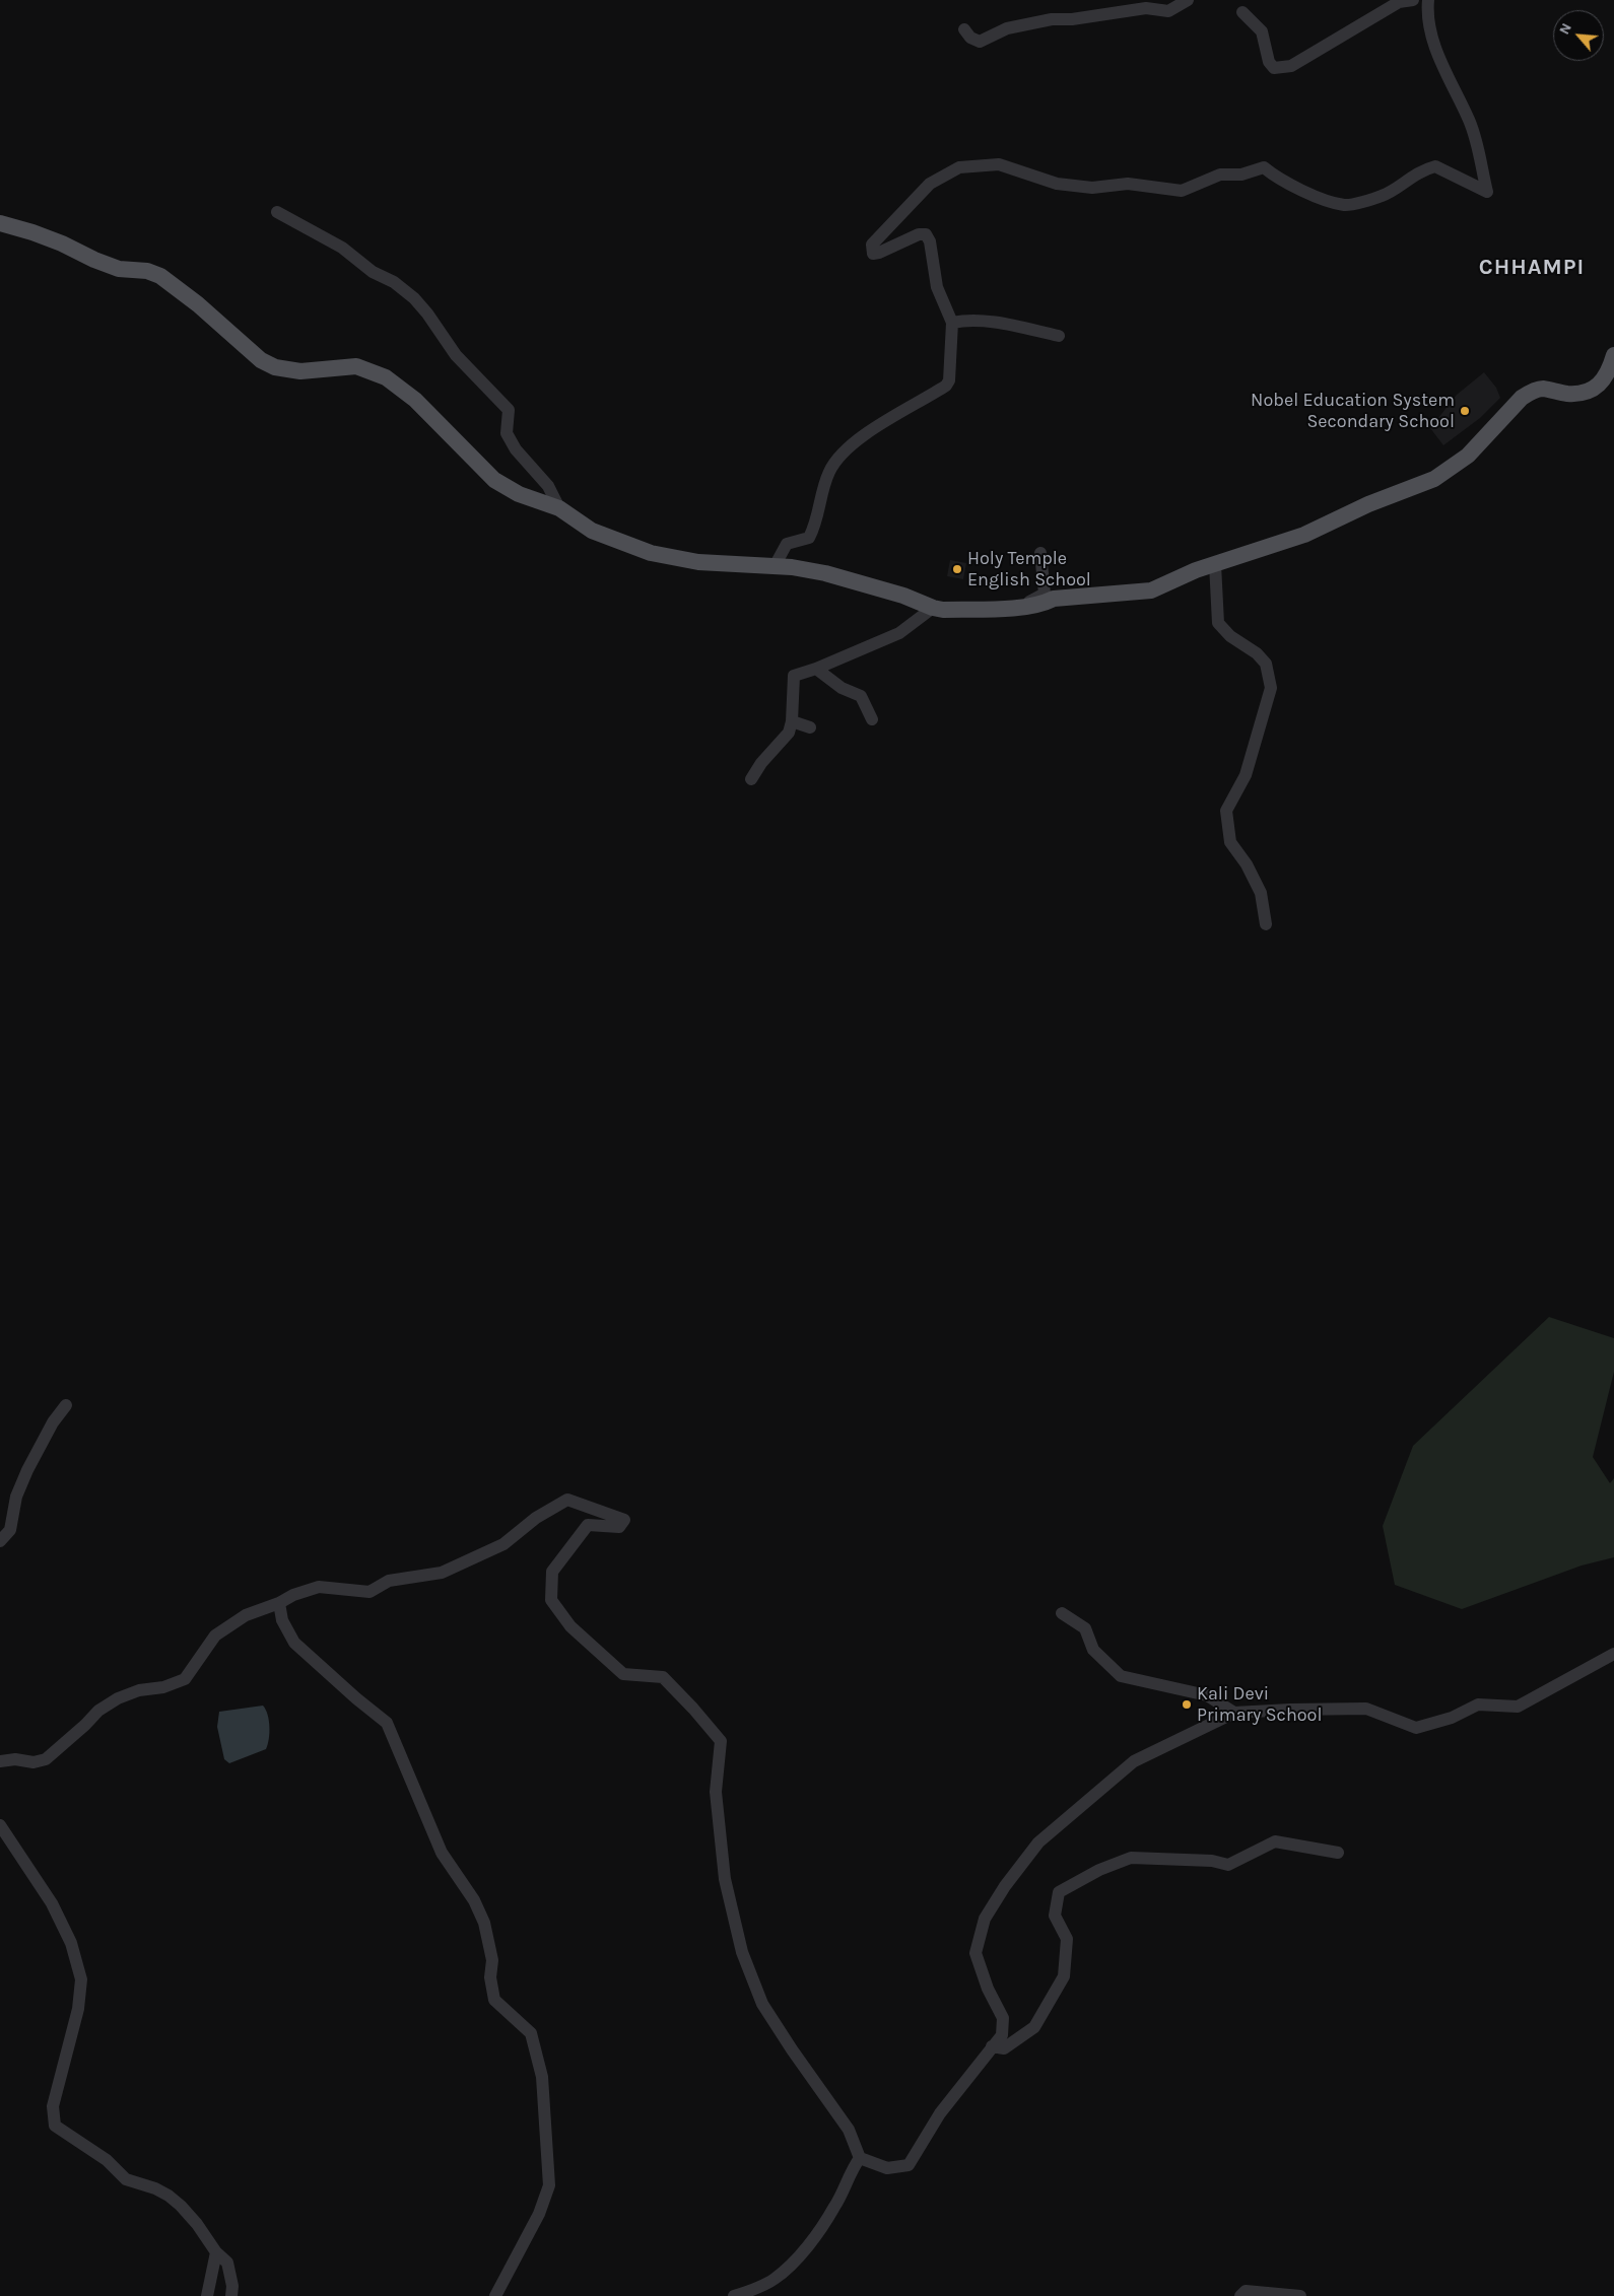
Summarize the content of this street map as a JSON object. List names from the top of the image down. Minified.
{"districts":["CHHAMPI"],"places":["Nobel Education System Secondary School","Holy Temple English School","Kali Devi Primary School"],"north":"top left"}
